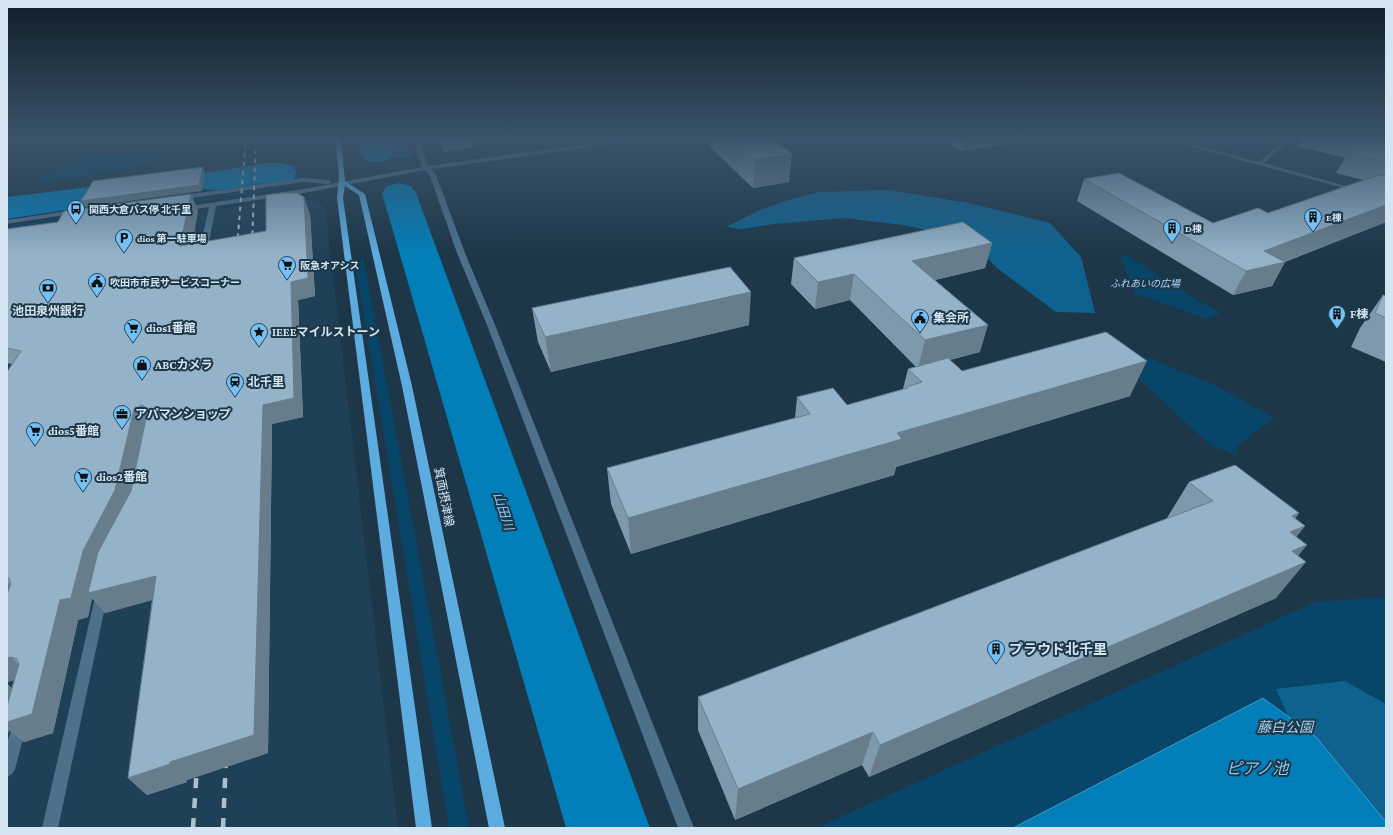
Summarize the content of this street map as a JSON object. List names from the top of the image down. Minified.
{"streets":{"main road":["箕面摂津線"]},"water":["山田川","ピアノ池"],"parks":["ふれあいの広場","藤白公園"],"places":{"bus stop":["関西大倉バス停 北千里"],"building":["E棟","D棟","F棟","プラウド北千里"],"parking":["dios 第一駐車場"],"supermarket":["阪急オアシス","dios1番館","dios5番館","dios2番館"],"public building":["吹田市市民サービスコーナー","集会所"],"bank":["池田泉州銀行"],"place":["IEEEマイルストーン"],"shop":["ABCカメラ"],"station":["北千里"],"office":["アパマンショップ"]}}
